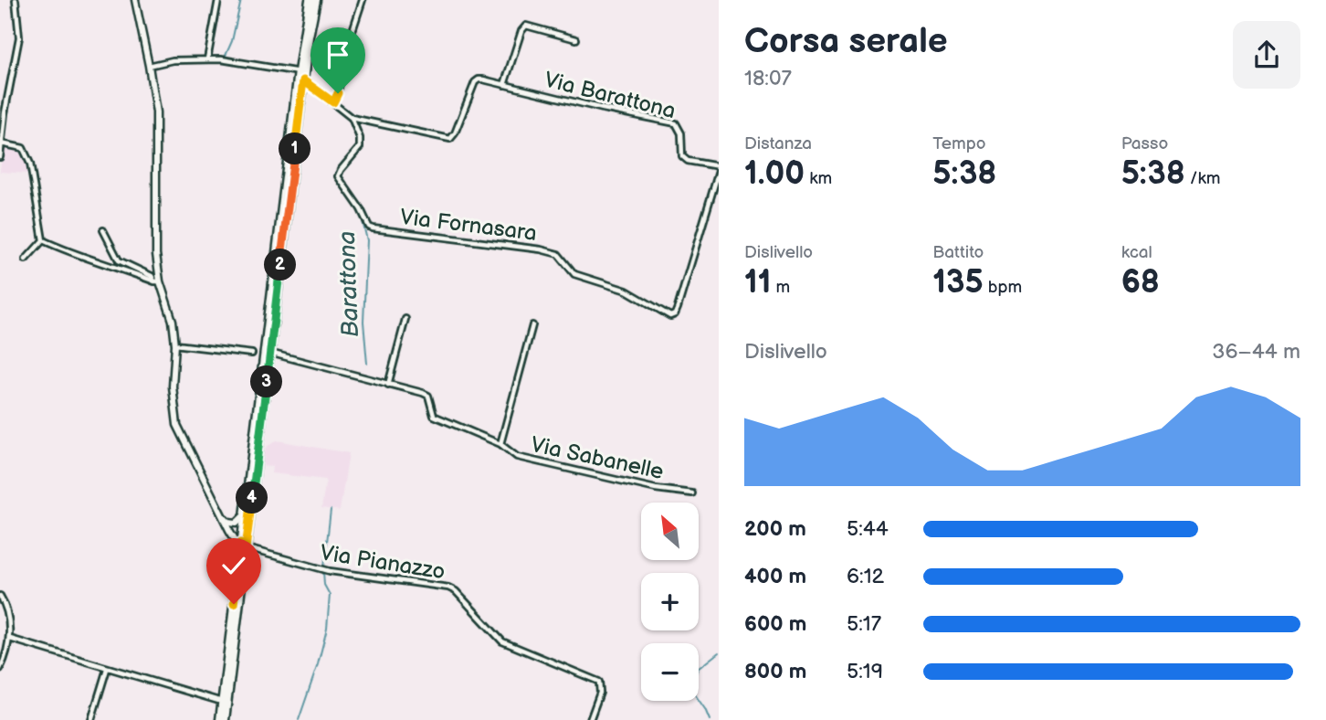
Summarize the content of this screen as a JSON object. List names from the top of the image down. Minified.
{"streets":{"street":["Via Barattona","Via Fornasara","Via Sabanelle","Via Pianazzo"]},"crossings":[["Via Barattona","Via Fornasara"]],"water":["Barattona"],"north":"top left","page":{"heading":["Corsa serale","18:07"],"stats":[["Distanza","1.00 km"],["Tempo","5:38"],["Passo","5:38 /km"],["Dislivello","11 m"],["Battito","135 bpm"],["kcal","68"]],"pins":["1","2","3","4"],"chart":["Dislivello","36–44 m"],"map_buttons":["+","−"],"list":[{"name":"200 m","note":"5:44"},{"name":"400 m","note":"6:12"},{"name":"600 m","note":"5:17"},{"name":"800 m","note":"5:19"}]}}
